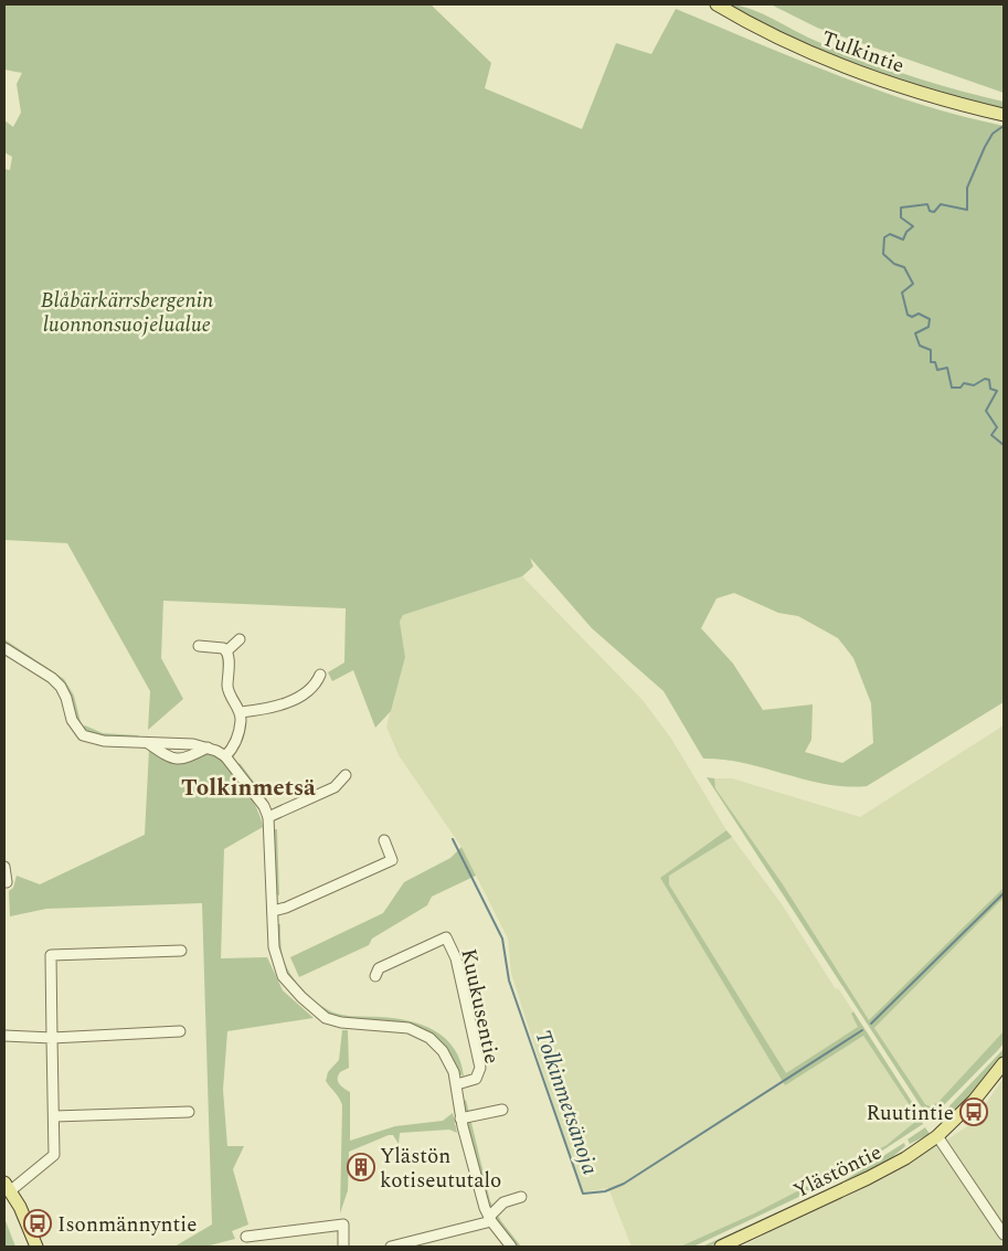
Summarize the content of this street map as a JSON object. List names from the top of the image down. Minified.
{"streets":{"main road":["Tulkintie","Ylästöntie"],"street":["Kuukusentie"]},"districts":["Tolkinmetsä"],"water":["Tolkinmetsänoja"],"parks":["Blåbärkärrsbergenin luonnonsuojelualue"],"places":{"bus stop":["Ruutintie","Isonmännyntie"],"building":["Ylästön kotiseututalo"]}}
